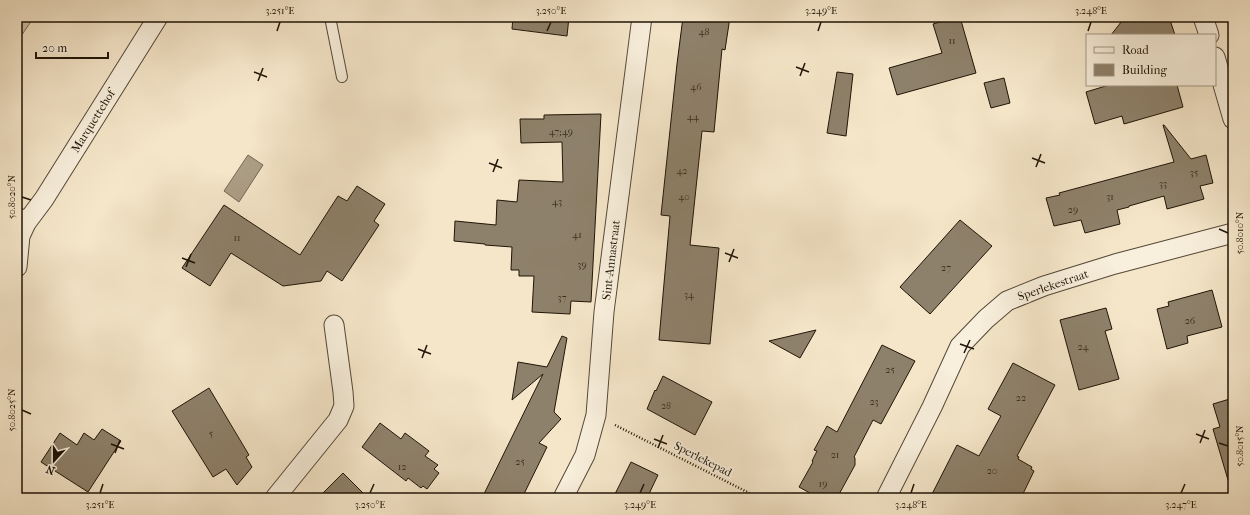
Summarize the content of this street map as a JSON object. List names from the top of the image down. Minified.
{"streets":{"street":["Marquettehof","Sint-Annastraat","Sperlekestraat"],"path":["Sperlekepad"]},"crossings":[["Sint-Annastraat","Sperlekepad"]],"house_numbers":["48","11","46","44","47;49","42","35","33","40","31","43","29","41","11","39","27","34","37","26","24","25","22","23","28","5","21","25","12","20","19"],"legend":["Road","Building"],"scale_bar":"20 m","north":"bottom","coordinates":["3.251°E","3.250°E","3.249°E","3.248°E","50.8020°N","50.8010°N","50.8025°N","50.8015°N","3.247°E"]}
